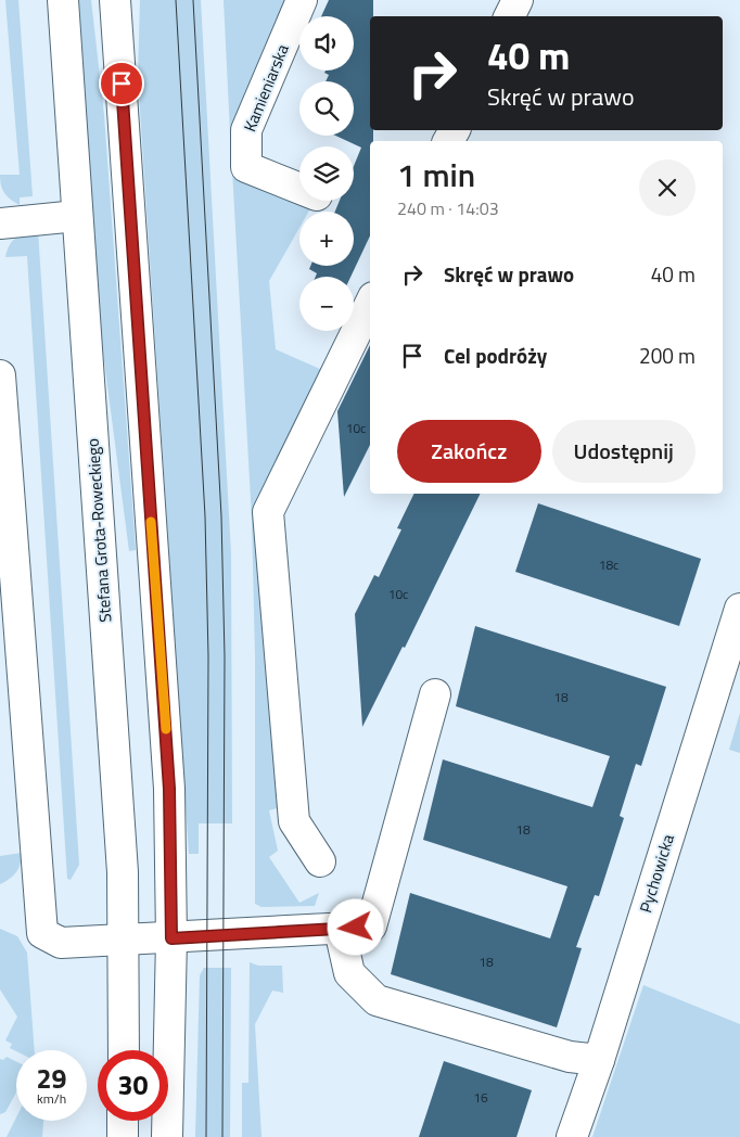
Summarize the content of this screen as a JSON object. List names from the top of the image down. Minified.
{"streets":{"street":["Kamieniarska","Stefana Grota-Roweckiego","Pychowicka"]},"house_numbers":["10c","18c","10c","18","18","18","16"],"page":{"map_buttons":["+","−"],"turn":["40 m","Skręć w prawo"],"heading":["1 min","240 m · 14:03"],"list":[{"name":"Skręć w prawo","value":"40 m"},{"name":"Cel podróży","value":"200 m"}],"buttons":["Zakończ","Udostępnij"],"speed":"29 km/h","limit":"30"}}
